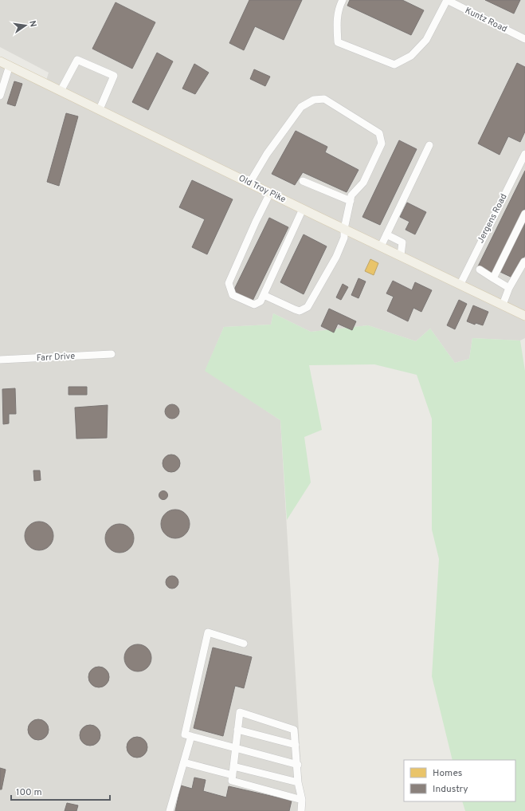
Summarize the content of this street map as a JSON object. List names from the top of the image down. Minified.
{"streets":{"main road":["Old Troy Pike"],"street":["Kuntz Road","Jergens Road","Farr Drive"]},"crossings":[["Old Troy Pike","Jergens Road"]],"legend":["Homes","Industry"],"scale_bar":"100 m","north":"right"}
